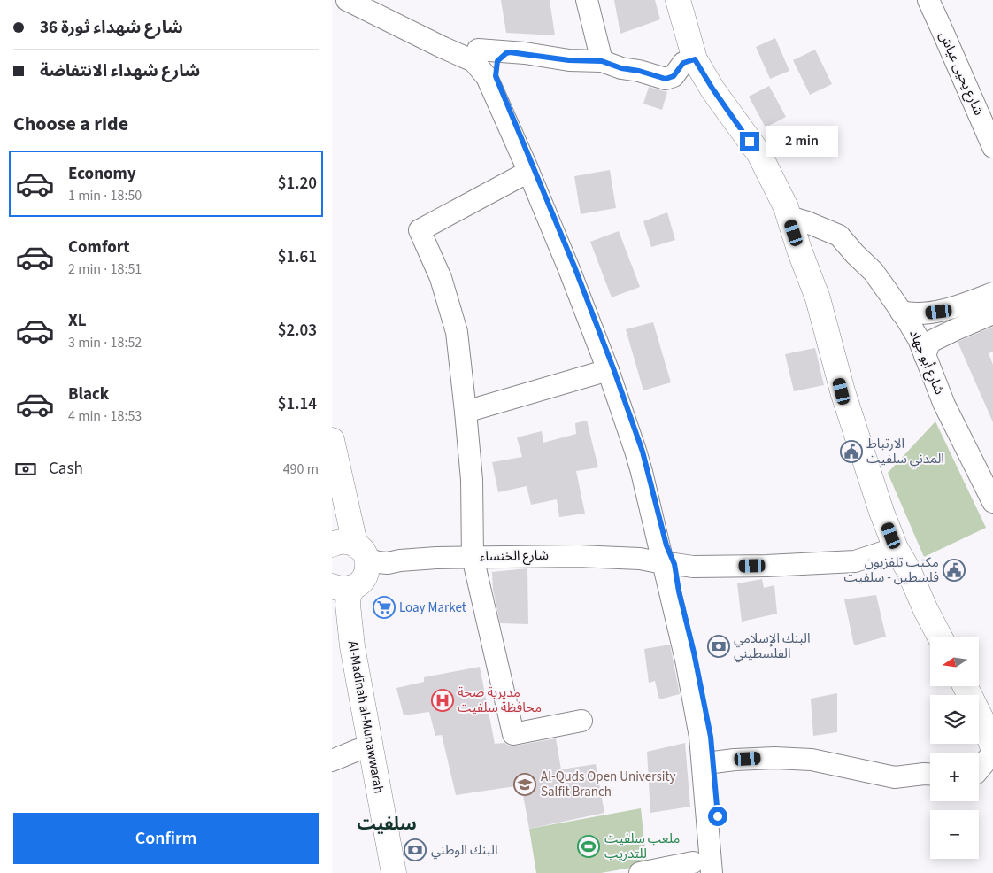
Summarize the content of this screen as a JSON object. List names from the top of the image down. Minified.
{"streets":{"main road":["Al-Madīnah al-Munawwarah"],"street":["شارع يحيى عياش","شارع أبو جهاد","شارع الخنساء"]},"districts":["سلفيت"],"places":{"public building":["الارتباط المدني سلفيت","مكتب تلفزيون فلسطين - سلفيت"],"supermarket":["Loay Market"],"bank":["البنك الإسلامي الفلسطيني","البنك الوطني"],"hospital":["مديرية صحة محافظة سلفيت"],"school or university":["Al-Quds Open University Salfit Branch"],"sports":["ملعب سلفيت للتدريب"]},"north":"left","page":{"banner":["شارع شهداء ثورة 36","شارع شهداء الانتفاضة"],"heading":"Choose a ride","bubble":"2 min","list":[{"name":"Economy","note":"1 min · 18:50","value":"$1.20"},{"name":"Comfort","note":"2 min · 18:51","value":"$1.61"},{"name":"XL","note":"3 min · 18:52","value":"$2.03"},{"name":"Black","note":"4 min · 18:53","value":"$1.14"}],"pay":["Cash","490 m"],"map_buttons":["+","−"],"buttons":"Confirm"}}
